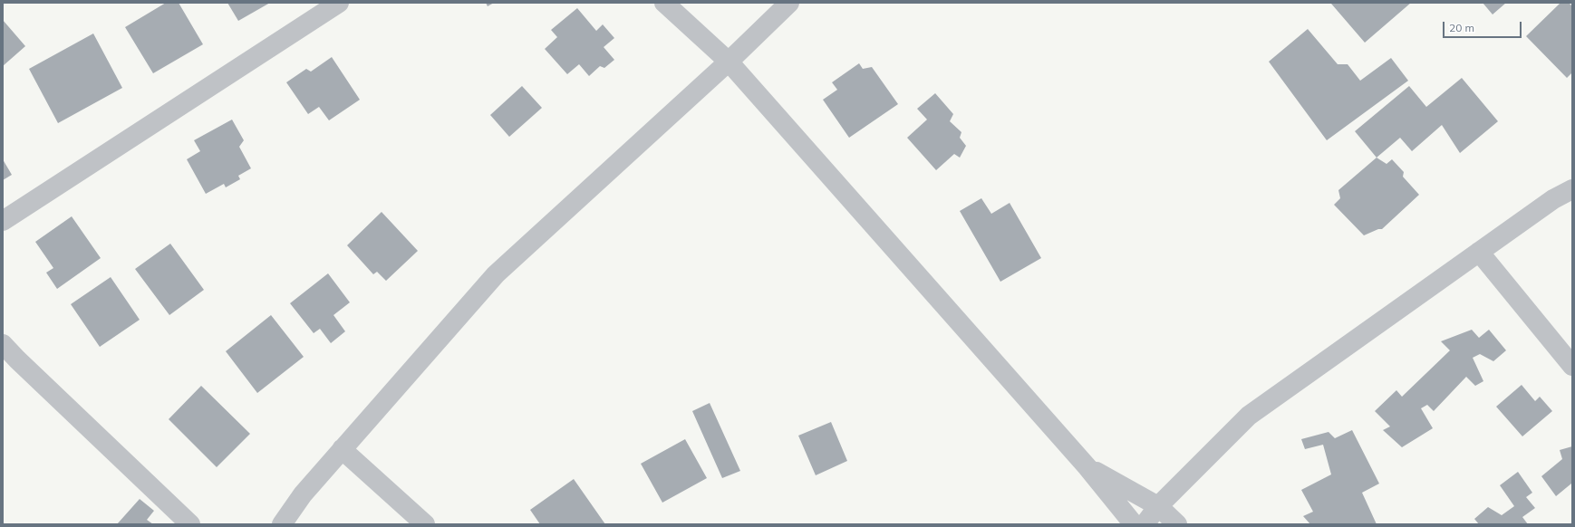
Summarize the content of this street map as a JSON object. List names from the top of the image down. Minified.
{"scale_bar":"20 m"}
